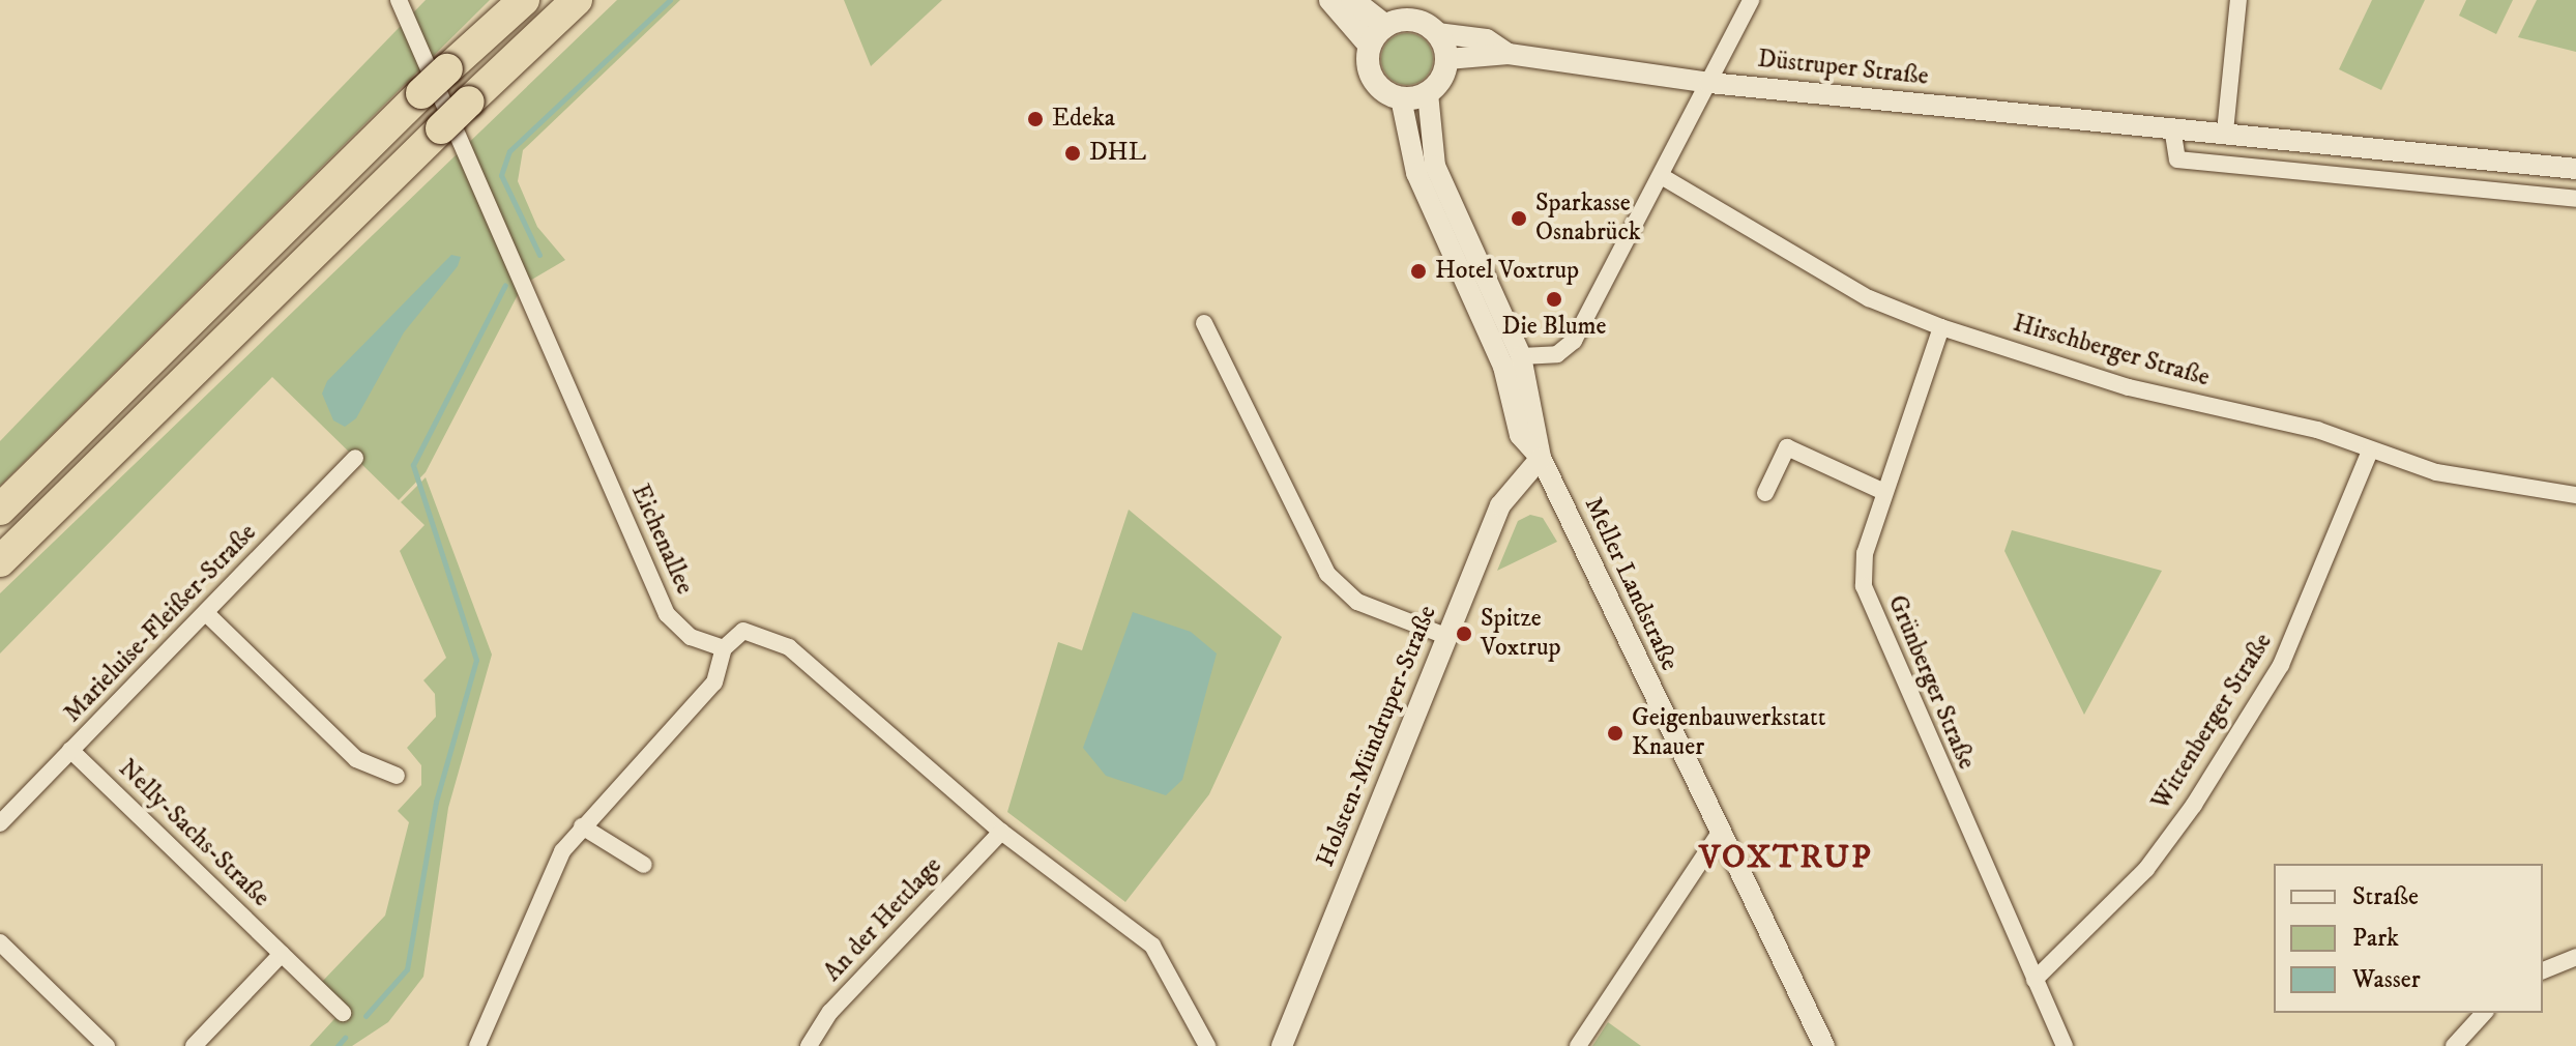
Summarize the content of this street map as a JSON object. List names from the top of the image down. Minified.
{"streets":{"street":["Düstruper Straße","Hirschberger Straße","Eichenallee","Meller Landstraße","Marieluise-Fleißer-Straße","Grünberger Straße","Wittenberger Straße","Holsten-Mündruper-Straße","Nelly-Sachs-Straße","An der Hettlage"]},"crossings":[["Düstruper Straße","Meller Landstraße"],["Hirschberger Straße","Grünberger Straße"],["Hirschberger Straße","Wittenberger Straße"],["Meller Landstraße","Holsten-Mündruper-Straße"],["Marieluise-Fleißer-Straße","Nelly-Sachs-Straße"],["Grünberger Straße","Wittenberger Straße"]],"districts":["VOXTRUP"],"places":["Edeka","DHL","Sparkasse Osnabrück","Hotel Voxtrup","Die Blume","Spitze Voxtrup","Geigenbauwerkstatt Knauer"],"legend":["Straße","Park","Wasser"]}
